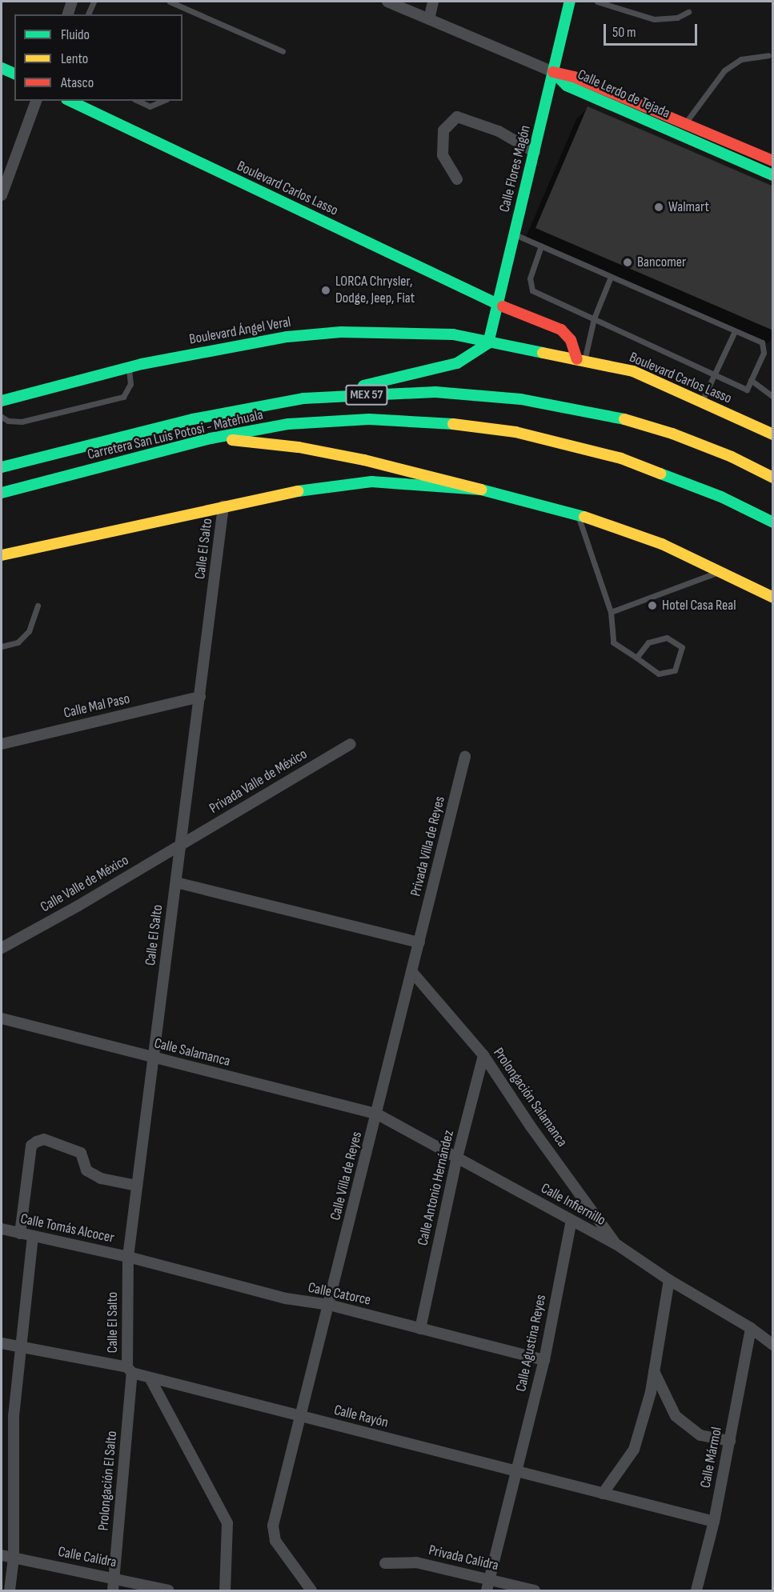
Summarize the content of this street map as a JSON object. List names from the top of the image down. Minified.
{"streets":{"main road":["Calle Lerdo de Tejada","Calle Flores Magón","Boulevard Carlos Lasso","Boulevard Ángel Veral","MEX 57","Carretera San Luis Potosi - Matehuala"],"street":["Calle El Salto","Calle Mal Paso","Privada Valle de México","Privada Villa de Reyes","Calle Valle de México","Calle Salamanca","Prolongación Salamanca","Calle Villa de Reyes","Calle Antonio Hernández","Calle Infiernillo","Calle Tomás Alcocer","Calle Catorce","Calle Agustina Reyes","Calle Rayón","Calle Mármol","Prolongación El Salto","Calle Calidra","Privada Calidra"]},"crossings":[["Calle Lerdo de Tejada","Calle Flores Magón"],["Calle Flores Magón","Boulevard Carlos Lasso"],["Calle Flores Magón","Boulevard Ángel Veral"],["Boulevard Carlos Lasso","Boulevard Ángel Veral"],["Calle El Salto","Calle Mal Paso"],["Calle El Salto","Privada Valle de México"],["Calle El Salto","Calle Valle de México"],["Calle El Salto","Calle Salamanca"],["Calle El Salto","Calle Tomás Alcocer"],["Calle El Salto","Calle Catorce"],["Calle El Salto","Calle Rayón"],["Calle El Salto","Prolongación El Salto"],["Privada Valle de México","Calle Valle de México"],["Privada Villa de Reyes","Calle Villa de Reyes"],["Calle Salamanca","Calle Villa de Reyes"],["Calle Salamanca","Calle Infiernillo"],["Prolongación Salamanca","Calle Villa de Reyes"],["Prolongación Salamanca","Calle Antonio Hernández"],["Prolongación Salamanca","Calle Infiernillo"],["Calle Villa de Reyes","Calle Infiernillo"],["Calle Villa de Reyes","Calle Catorce"],["Calle Villa de Reyes","Calle Rayón"],["Calle Antonio Hernández","Calle Infiernillo"],["Calle Antonio Hernández","Calle Catorce"],["Calle Infiernillo","Calle Agustina Reyes"],["Calle Infiernillo","Calle Mármol"],["Calle Tomás Alcocer","Calle Catorce"],["Calle Catorce","Calle Agustina Reyes"],["Calle Agustina Reyes","Calle Rayón"],["Calle Agustina Reyes","Privada Calidra"],["Calle Rayón","Calle Mármol"],["Calle Rayón","Prolongación El Salto"],["Prolongación El Salto","Calle Calidra"]],"places":["Walmart","Bancomer","LORCA Chrysler, Dodge, Jeep, Fiat","Hotel Casa Real"],"legend":["Fluido","Lento","Atasco"],"scale_bar":"50 m"}
